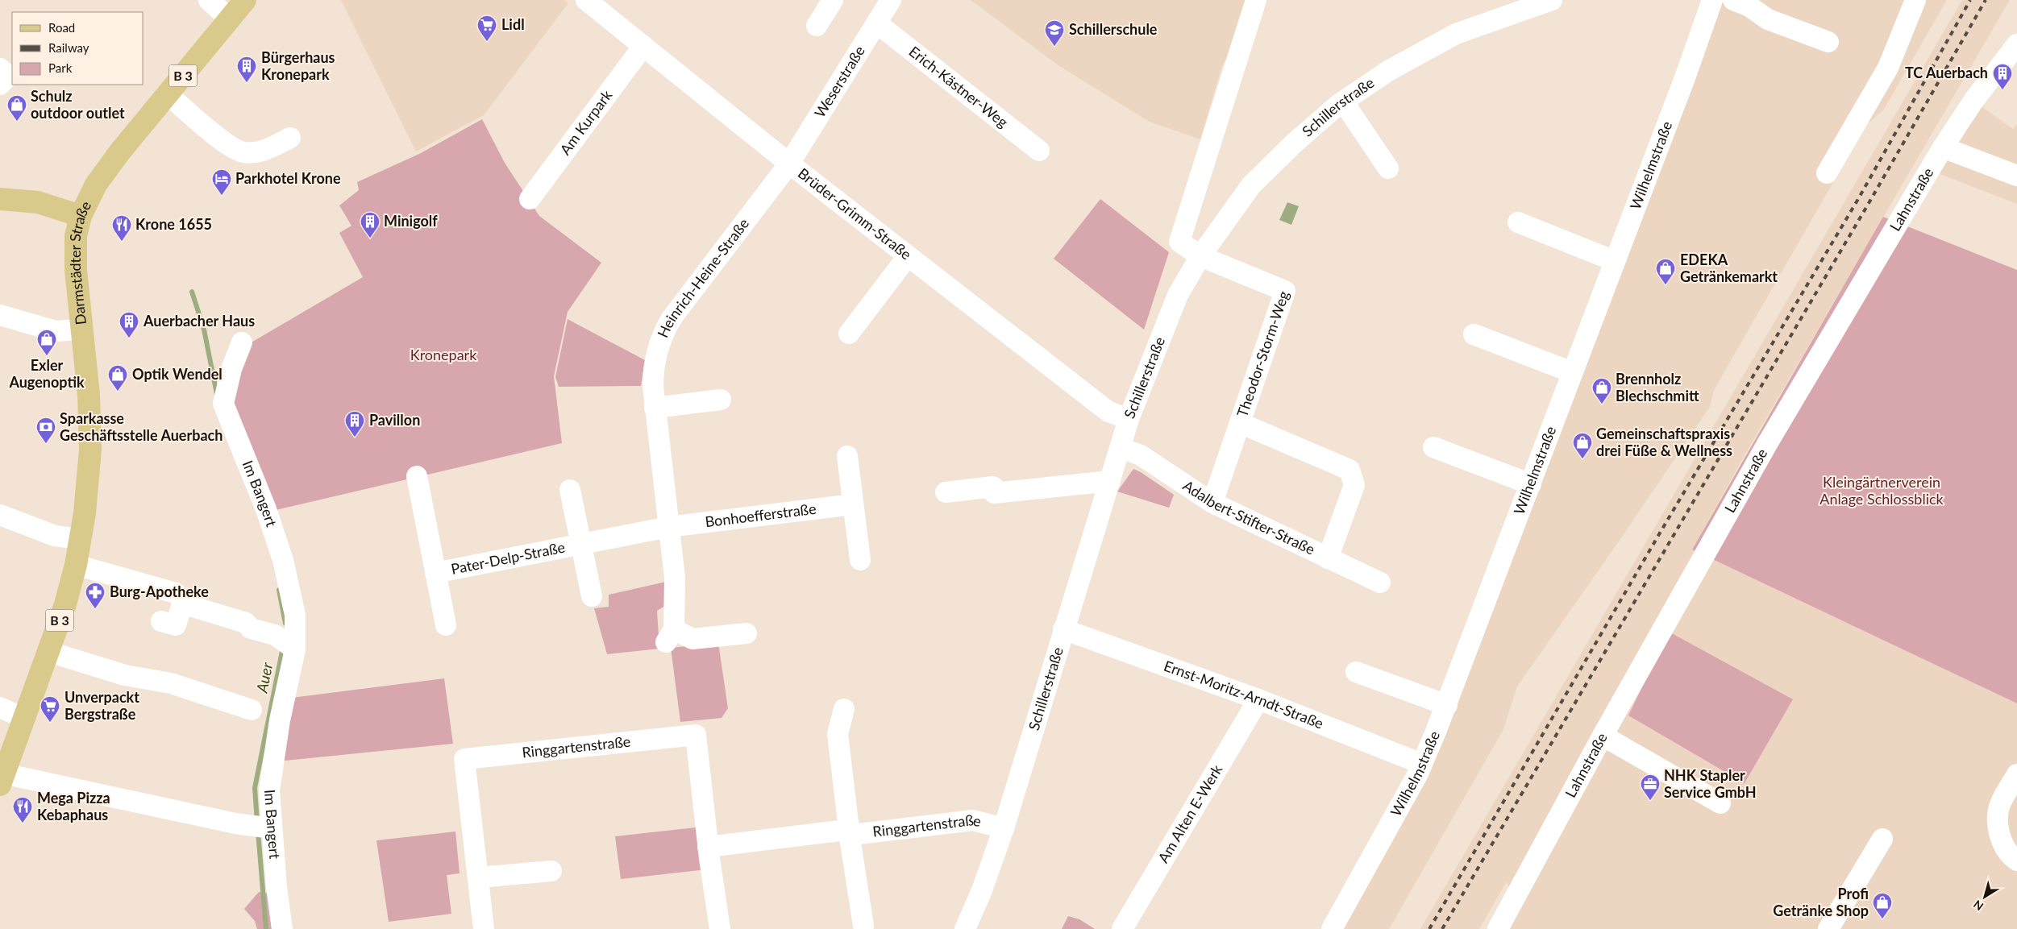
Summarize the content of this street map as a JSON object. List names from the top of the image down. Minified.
{"streets":{"main road":["B 3","Darmstädter Straße"],"street":["Weserstraße","Erich-Kästner-Weg","Schillerstraße","Am Kurpark","Wilhelmstraße","Lahnstraße","Brüder-Grimm-Straße","Heinrich-Heine-Straße","Theodor-Storm-Weg","Im Bangert","Bonhoefferstraße","Adalbert-Stifter-Straße","Pater-Delp-Straße","Ernst-Moritz-Arndt-Straße","Ringgartenstraße","Am Alten E-Werk"]},"crossings":[["Weserstraße","Erich-Kästner-Weg"],["Weserstraße","Brüder-Grimm-Straße"],["Weserstraße","Heinrich-Heine-Straße"],["Schillerstraße","Brüder-Grimm-Straße"],["Schillerstraße","Theodor-Storm-Weg"],["Schillerstraße","Adalbert-Stifter-Straße"],["Schillerstraße","Ernst-Moritz-Arndt-Straße"],["Schillerstraße","Ringgartenstraße"],["Am Kurpark","Brüder-Grimm-Straße"],["Wilhelmstraße","Ernst-Moritz-Arndt-Straße"],["Brüder-Grimm-Straße","Heinrich-Heine-Straße"],["Heinrich-Heine-Straße","Bonhoefferstraße"],["Heinrich-Heine-Straße","Pater-Delp-Straße"],["Theodor-Storm-Weg","Adalbert-Stifter-Straße"],["Bonhoefferstraße","Pater-Delp-Straße"],["Ernst-Moritz-Arndt-Straße","Am Alten E-Werk"]],"water":["Auer"],"parks":["Kronepark","Kleingärtnerverein Anlage Schlossblick"],"places":{"supermarket":["Lidl","Unverpackt Bergstraße"],"school or university":["Schillerschule"],"building":["Bürgerhaus Kronepark","TC Auerbach","Minigolf","Auerbacher Haus","Pavillon"],"shop":["Schulz outdoor outlet","EDEKA Getränkemarkt","Exler Augenoptik","Optik Wendel","Brennholz Blechschmitt","Gemeinschaftspraxis drei Füße & Wellness","Profi Getränke Shop"],"hotel":["Parkhotel Krone"],"restaurant":["Krone 1655","Mega Pizza Kebaphaus"],"bank":["Sparkasse Geschäftsstelle Auerbach"],"pharmacy":["Burg-Apotheke"],"office":["NHK Stapler Service GmbH"]},"legend":["Road","Railway","Park"],"north":"bottom left"}
